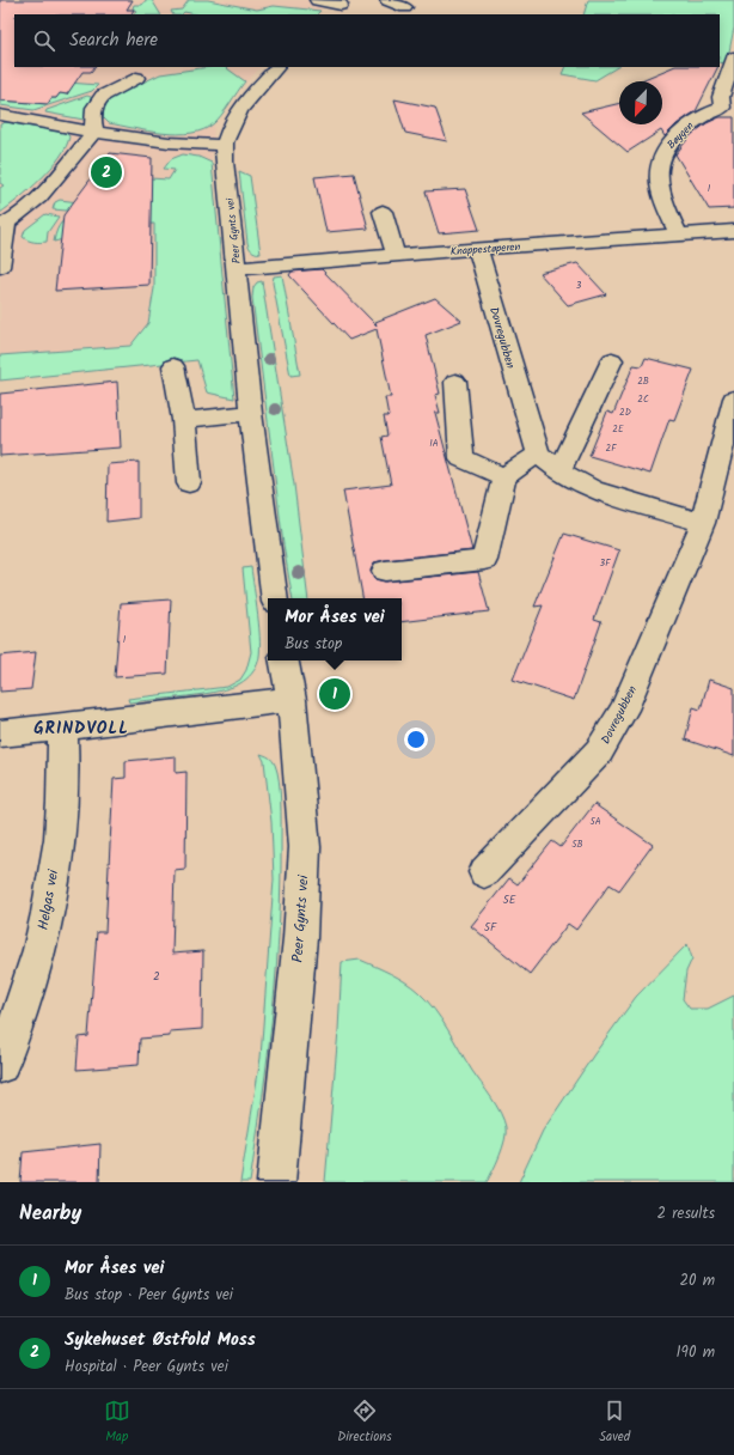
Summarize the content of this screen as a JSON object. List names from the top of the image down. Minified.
{"streets":{"street":["Bøygen","Peer Gynts vei","Knappestøperen","Dovregubben","Helgas vei"]},"crossings":[["Bøygen","Knappestøperen"],["Peer Gynts vei","Knappestøperen"],["Knappestøperen","Dovregubben"]],"districts":["GRINDVOLL"],"house_numbers":["1","3","2B","2C","2D","2E","1A","2F","3F","1","5A","5B","5E","5F","2"],"north":"bottom left","page":{"search":"Search here","pins":["2","1"],"popup":["Mor Åses vei","Bus stop"],"heading":["Nearby","2 results"],"list":[{"mark":"1","name":"Mor Åses vei","note":"Bus stop · Peer Gynts vei","value":"20 m"},{"mark":"2","name":"Sykehuset Østfold Moss","note":"Hospital · Peer Gynts vei","value":"190 m"}],"nav":["Map","Directions","Saved"]}}
